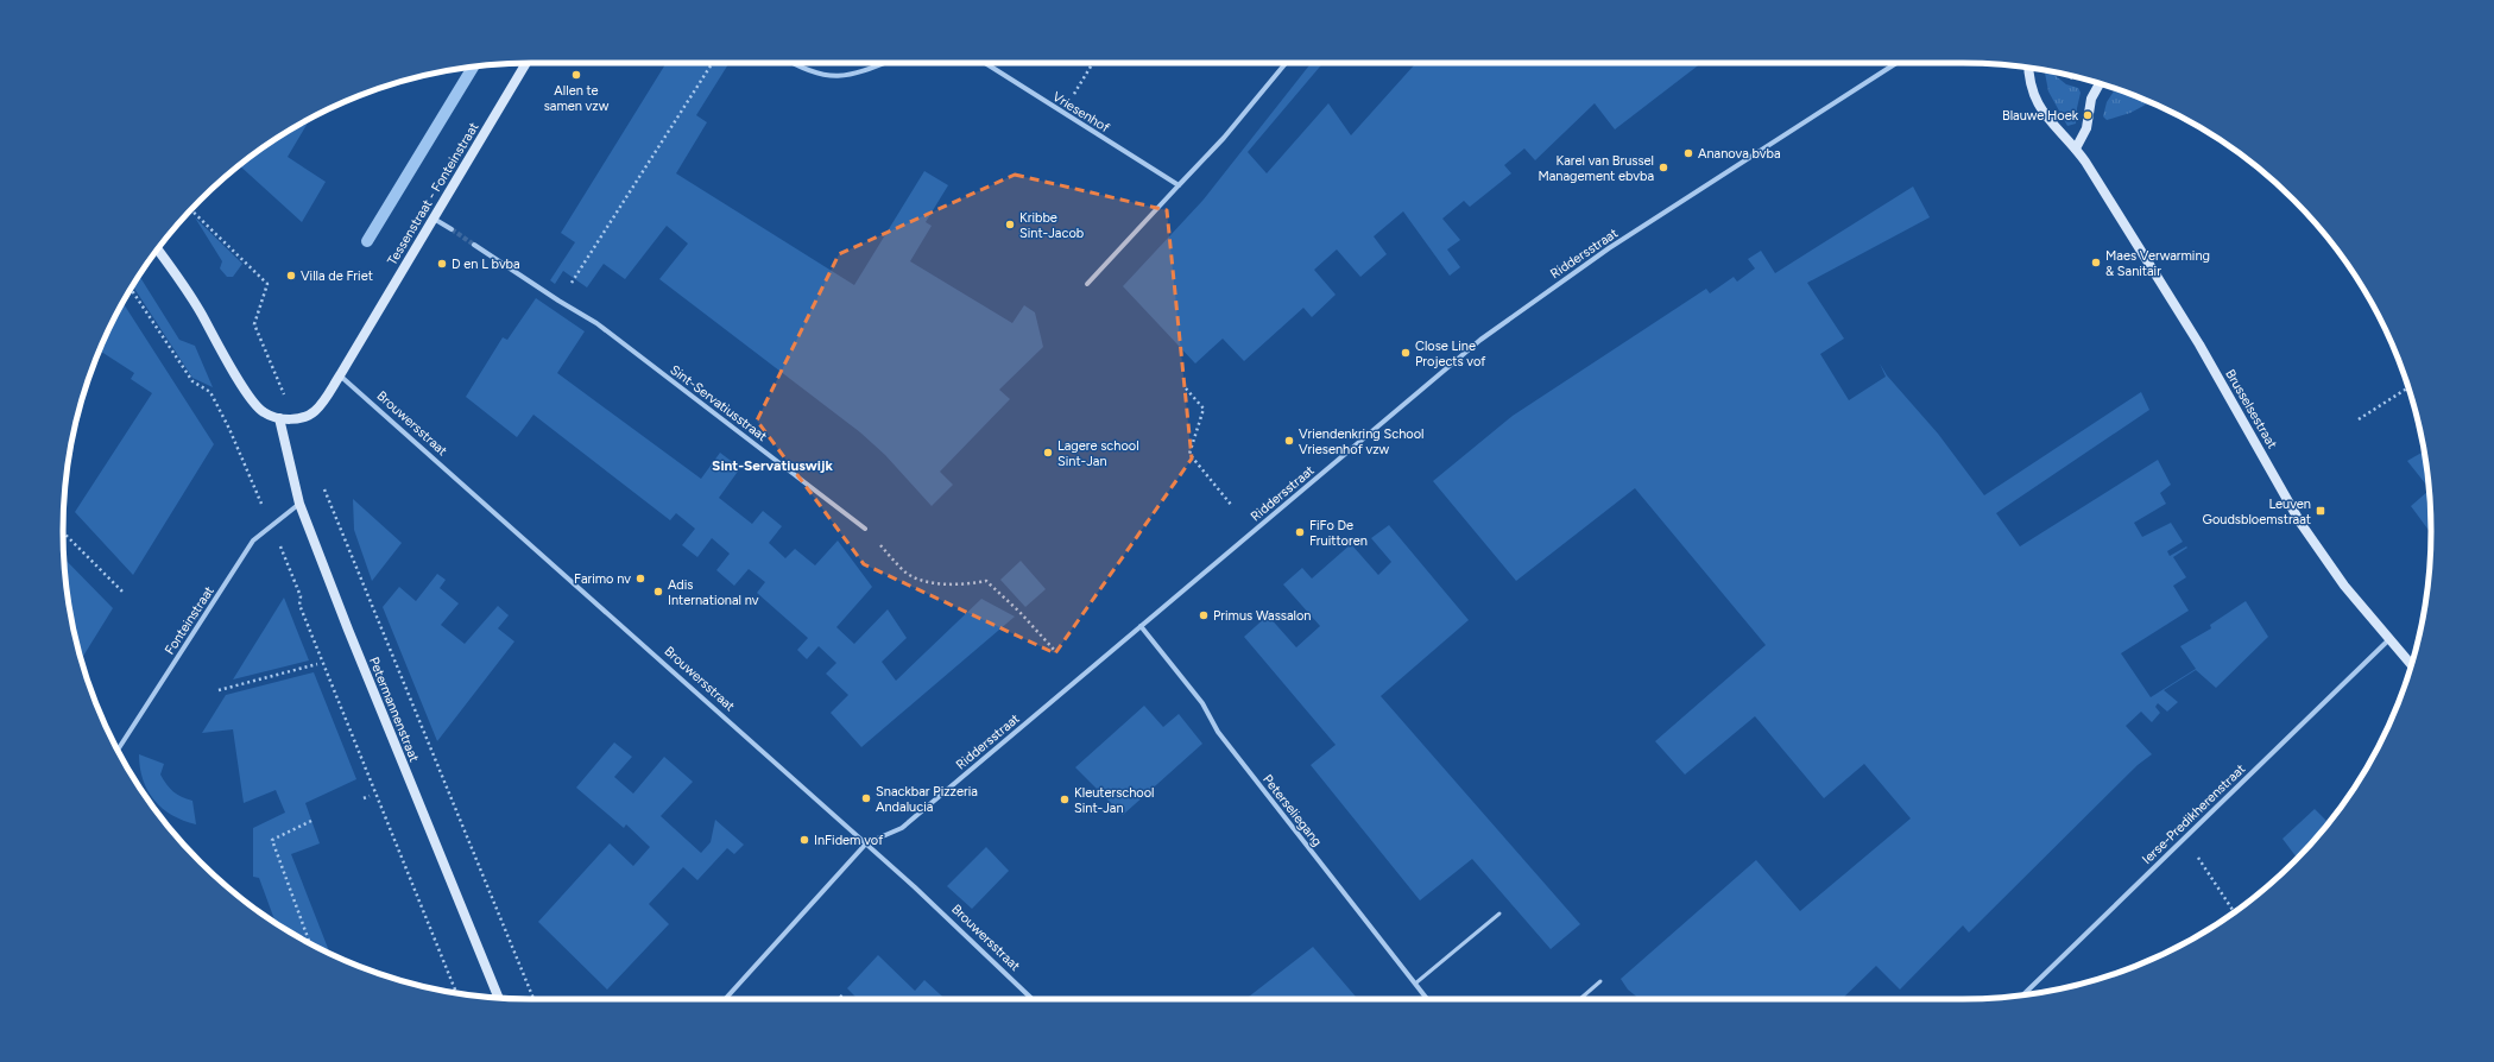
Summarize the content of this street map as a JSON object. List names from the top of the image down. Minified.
{"streets":{"street":["Vriesenhof","Tessenstraat - Fonteinstraat","Riddersstraat","Sint-Servatiusstraat","Brusselsestraat","Brouwersstraat","Fonteinstraat","Petermannenstraat","Peterseliegang","Ierse-Predikherenstraat"]},"crossings":[["Tessenstraat - Fonteinstraat","Brouwersstraat"],["Tessenstraat - Fonteinstraat","Petermannenstraat"],["Riddersstraat","Brouwersstraat"],["Riddersstraat","Peterseliegang"],["Brusselsestraat","Ierse-Predikherenstraat"],["Fonteinstraat","Petermannenstraat"]],"districts":["Sint-Servatiuswijk"],"places":{"other":["Allen te samen vzw","Blauwe Hoek","Ananova bvba","Karel van Brussel Management ebvba","Kribbe Sint-Jacob","Maes Verwarming & Sanitair","D en L bvba","Villa de Friet","Close Line Projects vof","Vriendenkring School Vriesenhof vzw","Lagere school Sint-Jan","FiFo De Fruittoren","Farimo nv","Adis International nv","Primus Wassalon","Snackbar Pizzeria Andalucia","Kleuterschool Sint-Jan","InFidem vof"],"transit":["Leuven Goudsbloemstraat"]}}
